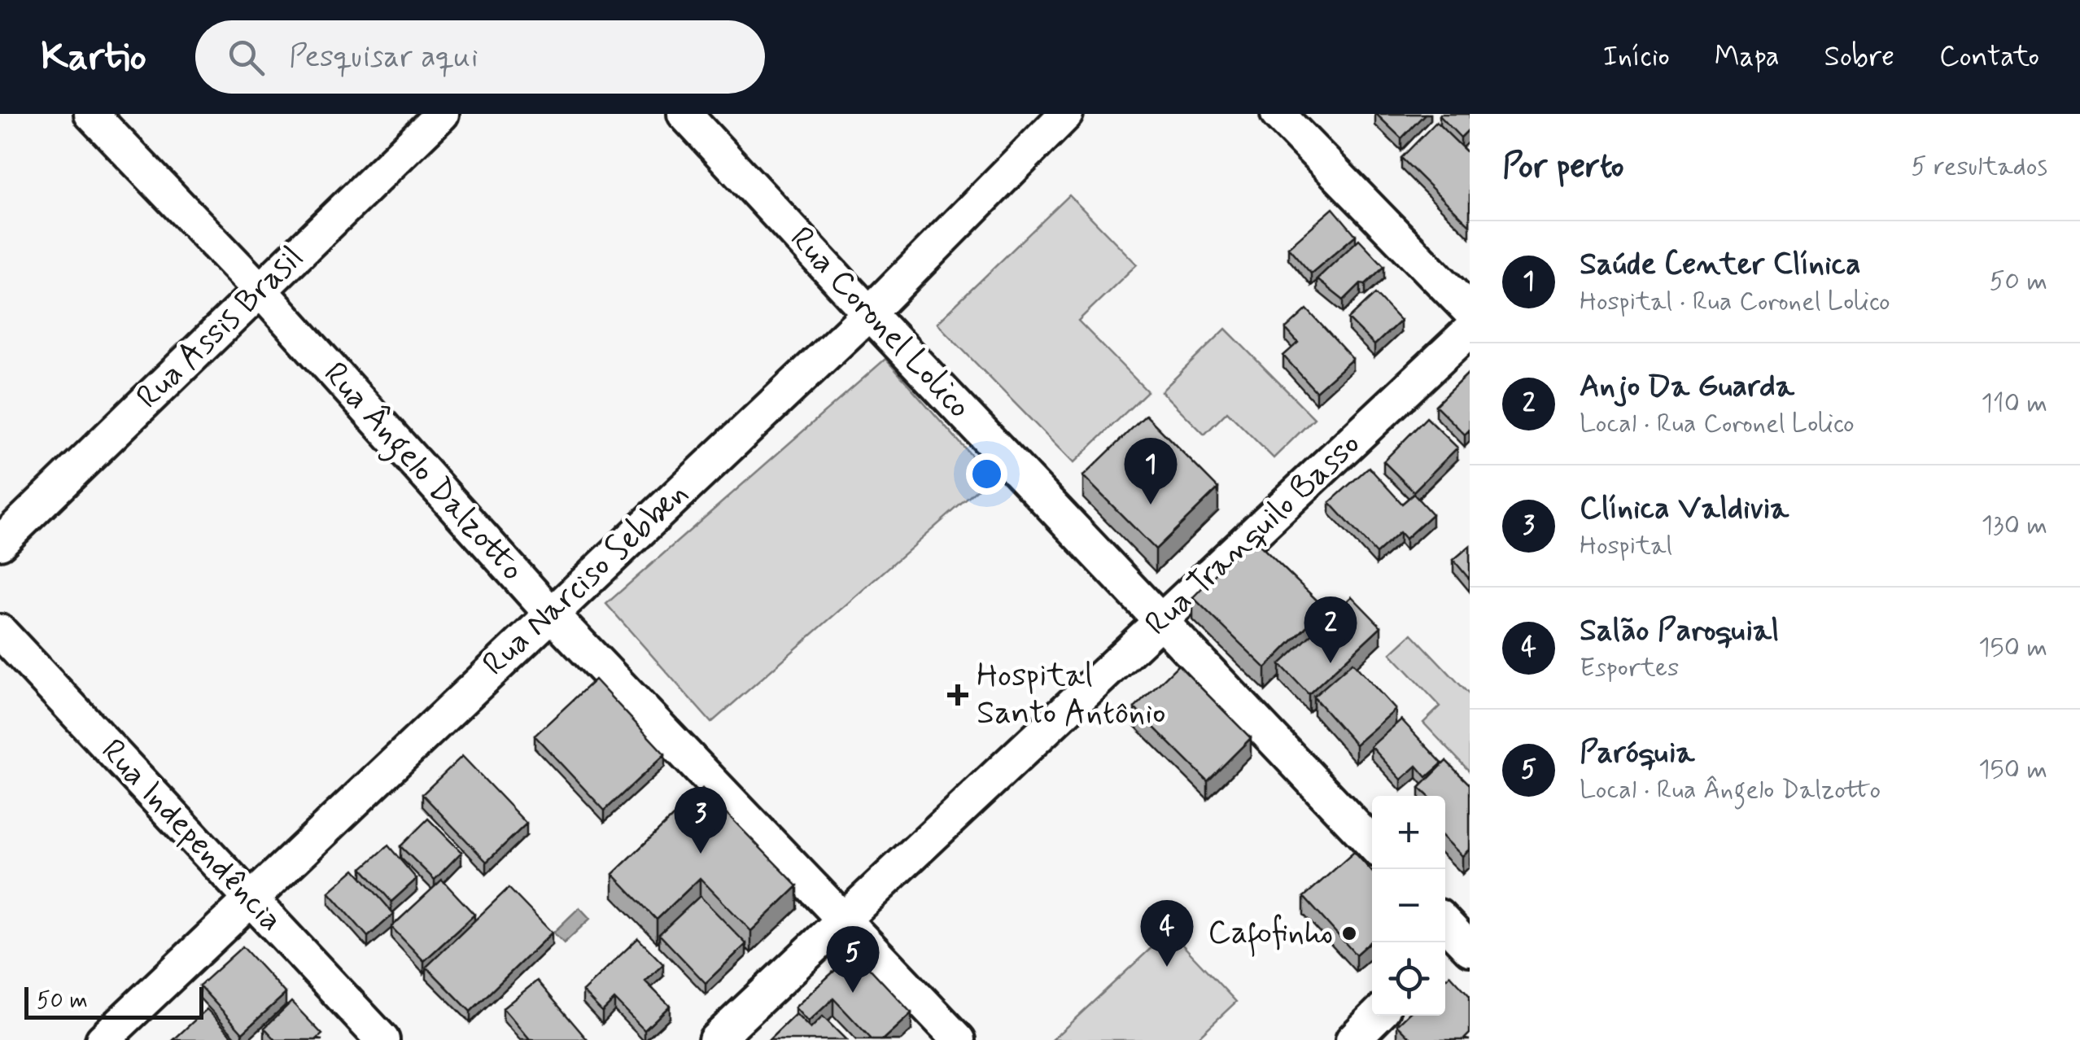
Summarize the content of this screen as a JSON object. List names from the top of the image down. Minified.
{"streets":{"street":["Rua Coronel Lolico","Rua Assis Brasil","Rua Ângelo Dalzotto","Rua Tranquilo Basso","Rua Narciso Sebben","Rua Independência"]},"crossings":[["Rua Coronel Lolico","Rua Tranquilo Basso"],["Rua Coronel Lolico","Rua Narciso Sebben"],["Rua Assis Brasil","Rua Ângelo Dalzotto"],["Rua Ângelo Dalzotto","Rua Tranquilo Basso"],["Rua Ângelo Dalzotto","Rua Narciso Sebben"],["Rua Narciso Sebben","Rua Independência"]],"places":{"health":["Hospital Santo Antônio"],"other":["Cafofinho"]},"scale_bar":"50 m","page":{"header":"Kartio","search":"Pesquisar aqui","nav":["Início","Mapa","Sobre","Contato"],"heading":["Por perto","5 resultados"],"list":[{"mark":"1","name":"Saúde Center Clínica","note":"Hospital · Rua Coronel Lolico","value":"50 m"},{"mark":"2","name":"Anjo Da Guarda","note":"Local · Rua Coronel Lolico","value":"110 m"},{"mark":"3","name":"Clínica Valdivia","note":"Hospital","value":"130 m"},{"mark":"4","name":"Salão Paroquial","note":"Esportes","value":"150 m"},{"mark":"5","name":"Paróquia","note":"Local · Rua Ângelo Dalzotto","value":"150 m"}],"pins":["1","2","3","4","5"],"map_buttons":["+","−"],"scale":"50 m"}}
